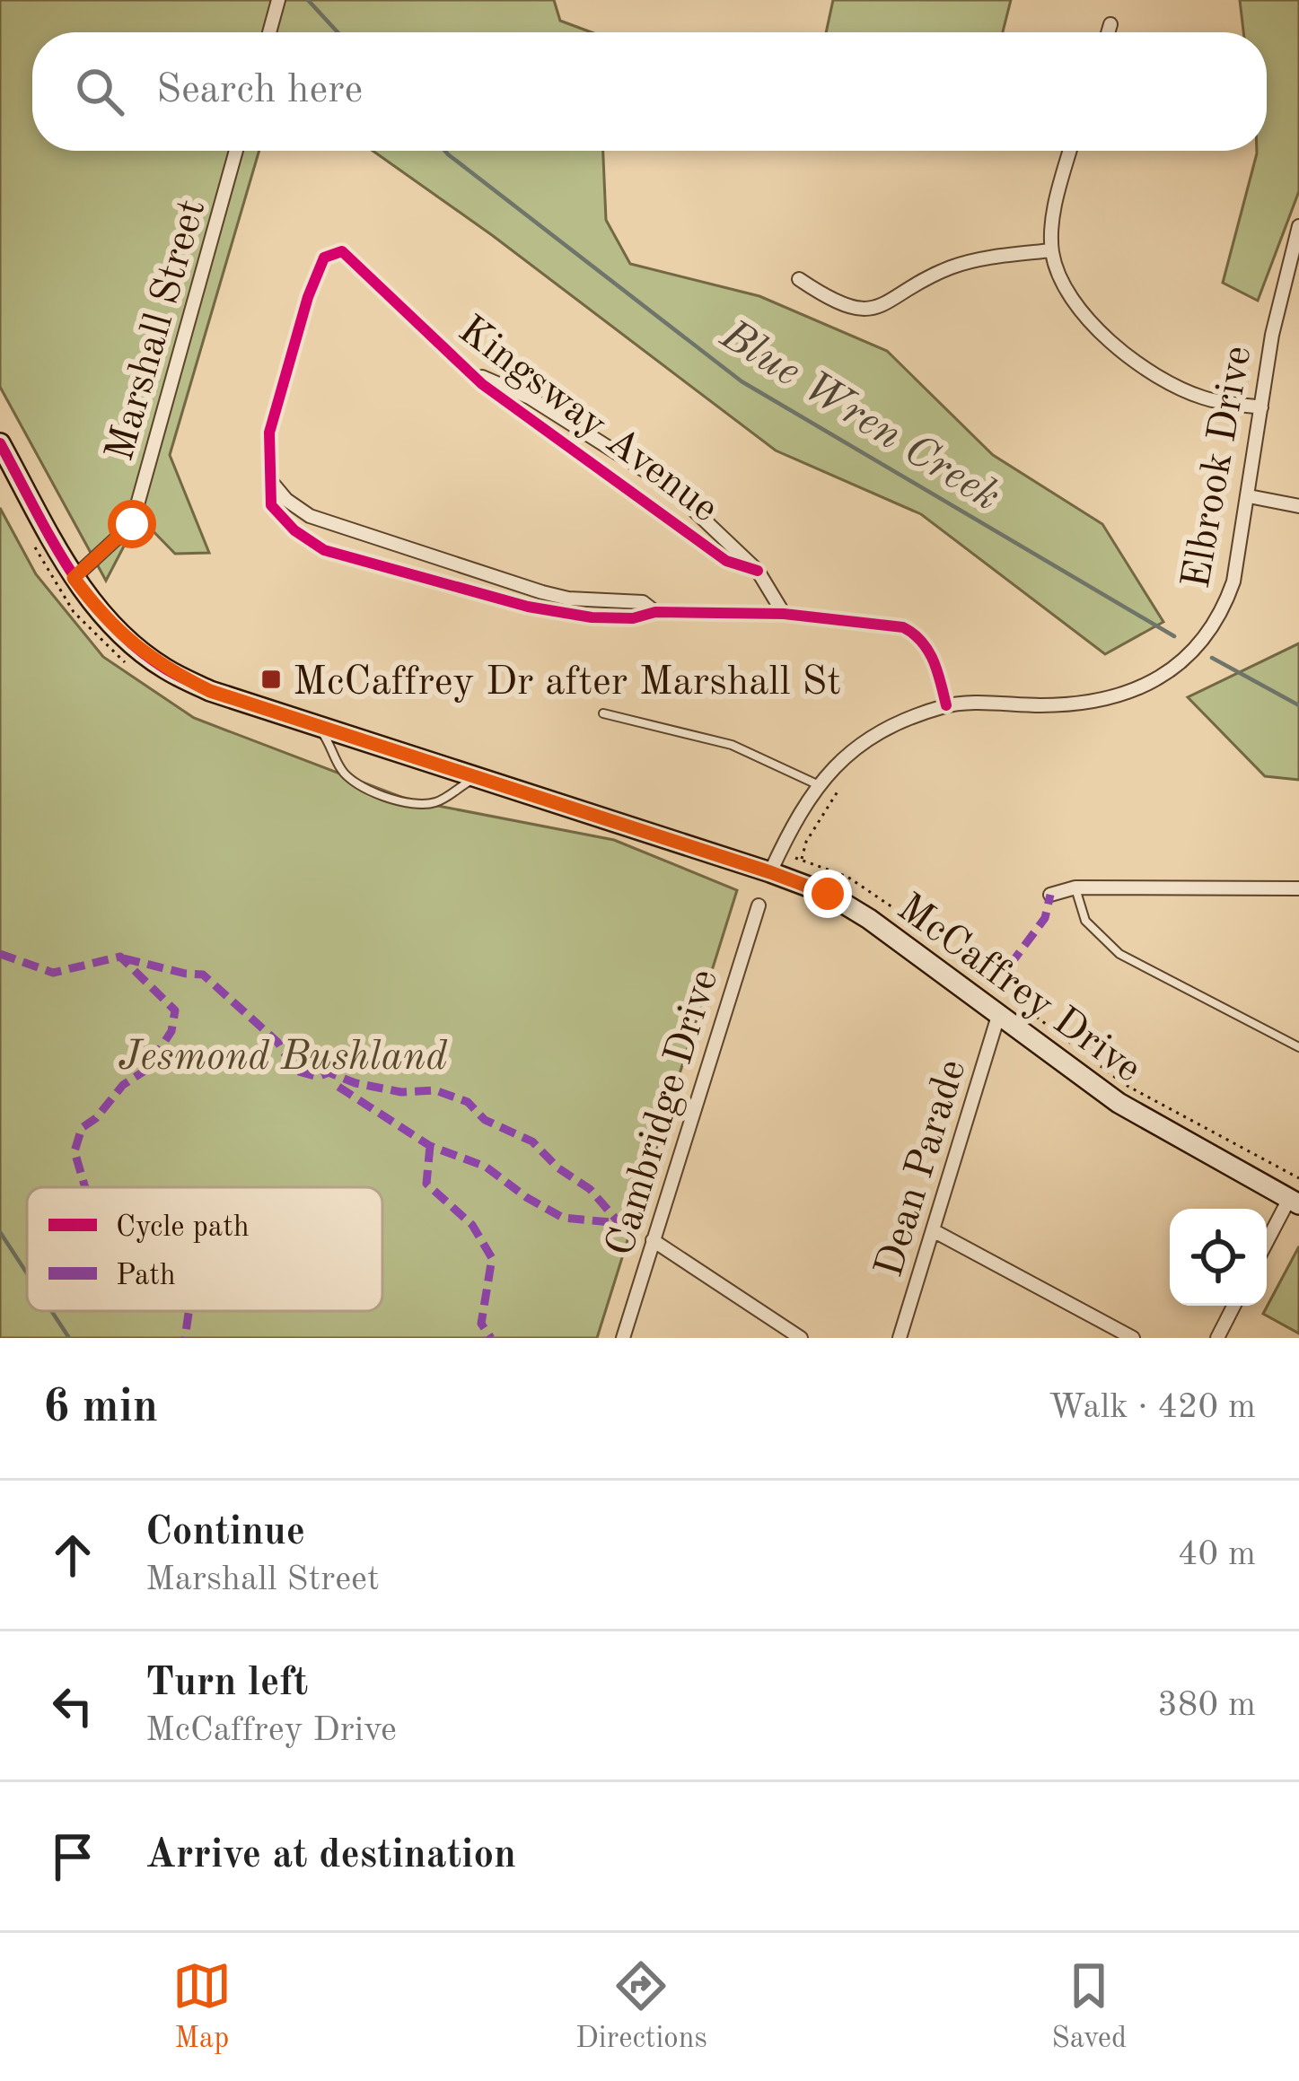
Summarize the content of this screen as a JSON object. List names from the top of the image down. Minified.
{"streets":{"main road":["McCaffrey Drive"],"street":["Marshall Street","Kingsway Avenue","Elbrook Drive","Cambridge Drive","Dean Parade"]},"crossings":[["Marshall Street","McCaffrey Drive"],["Kingsway Avenue","Elbrook Drive"],["Elbrook Drive","McCaffrey Drive"],["McCaffrey Drive","Dean Parade"]],"water":["Blue Wren Creek"],"parks":["Jesmond Bushland"],"places":{"transit":["McCaffrey Dr after Marshall St"]},"legend":["Cycle path","Path"],"page":{"search":"Search here","heading":["6 min","Walk · 420 m"],"list":[["Continue","Marshall Street","40 m"],["Turn left","McCaffrey Drive","380 m"],"Arrive at destination"],"nav":["Map","Directions","Saved"]}}
